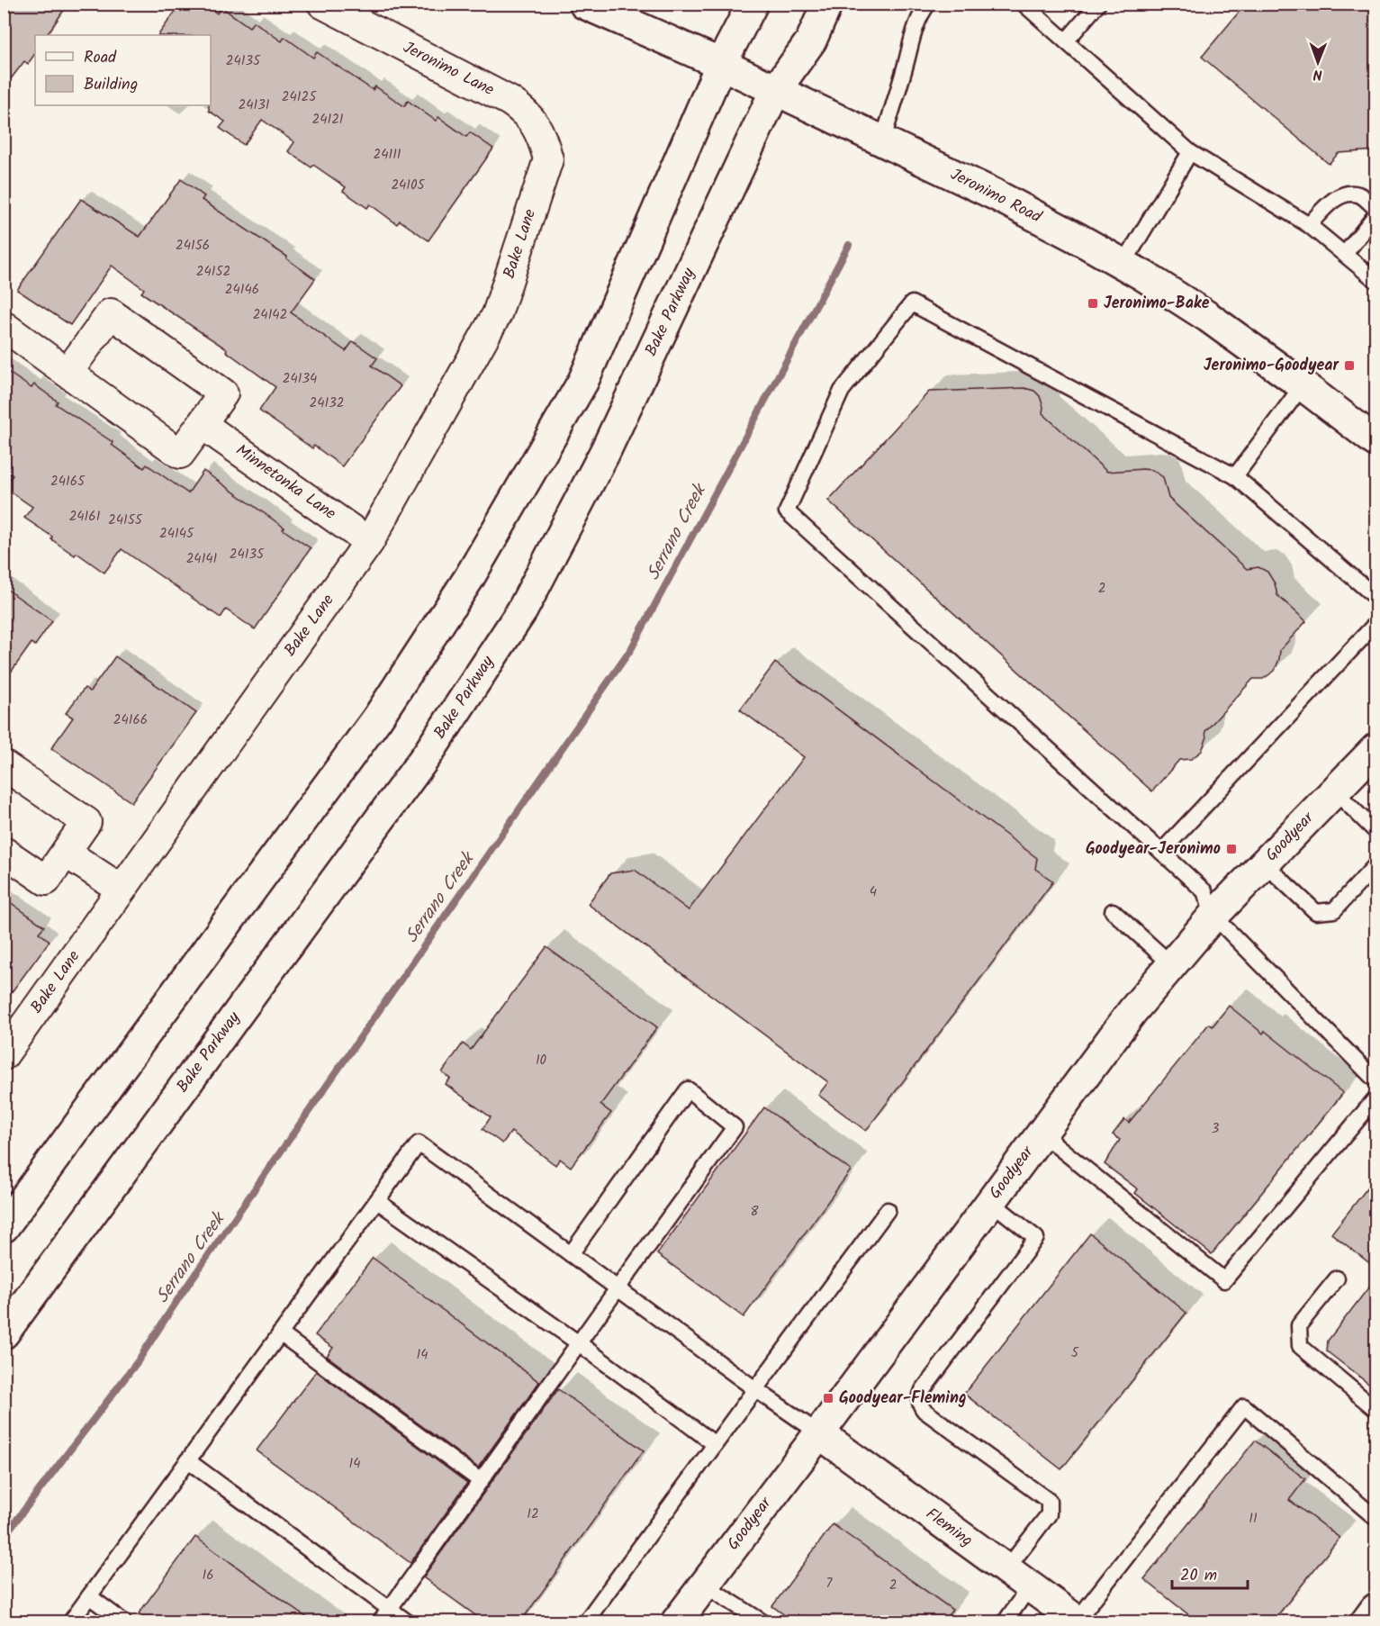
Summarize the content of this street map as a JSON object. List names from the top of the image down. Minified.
{"streets":{"main road":["Jeronimo Road","Bake Parkway","Goodyear","Fleming"],"street":["Jeronimo Lane","Bake Lane","Minnetonka Lane"]},"crossings":[["Jeronimo Lane","Bake Lane"],["Jeronimo Road","Bake Parkway"],["Bake Lane","Minnetonka Lane"],["Goodyear","Fleming"]],"water":["Serrano Creek"],"places":{"transit":["Jeronimo-Bake","Jeronimo-Goodyear","Goodyear-Jeronimo","Goodyear-Fleming"]},"house_numbers":["24135","24125","24131","24121","24111","24105","24156","24152","24146","24142","24134","24132","24165","24161","24155","24145","24135","24141","2","24166","4","10","3","8","5","14","14","12","11","16","7","2"],"legend":["Road","Building"],"scale_bar":"20 m","north":"bottom"}
